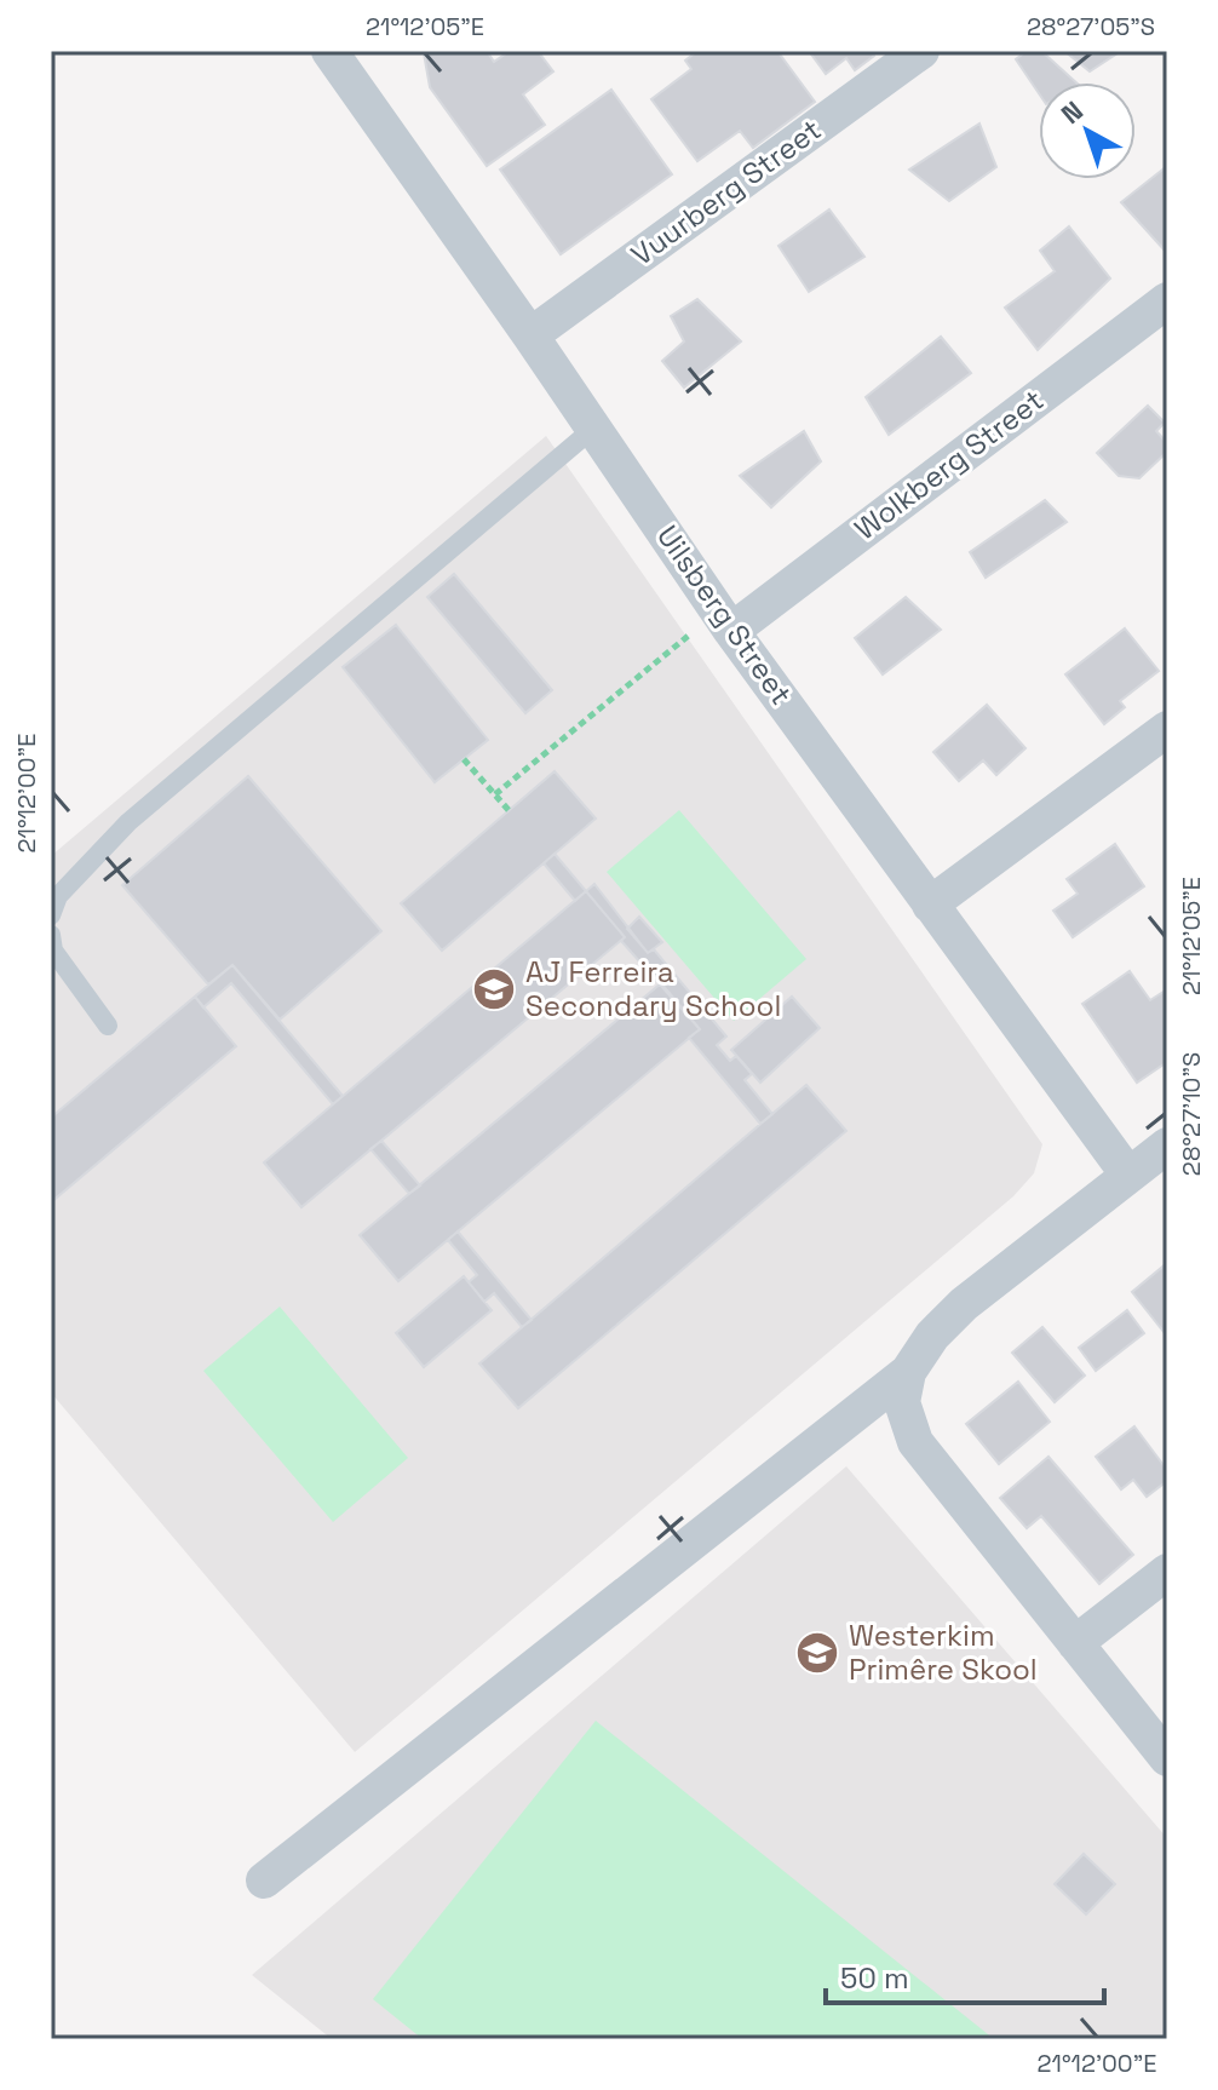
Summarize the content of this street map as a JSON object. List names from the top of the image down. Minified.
{"streets":{"street":["Vuurberg Street","Wolkberg Street","Uilsberg Street"]},"crossings":[["Vuurberg Street","Uilsberg Street"],["Wolkberg Street","Uilsberg Street"]],"places":{"school or university":["AJ Ferreira Secondary School","Westerkim Primêre Skool"]},"scale_bar":"50 m","north":"top left","coordinates":["21°12'05\"E","28°27'05\"S","21°12'00\"E","28°27'10\"S"]}
